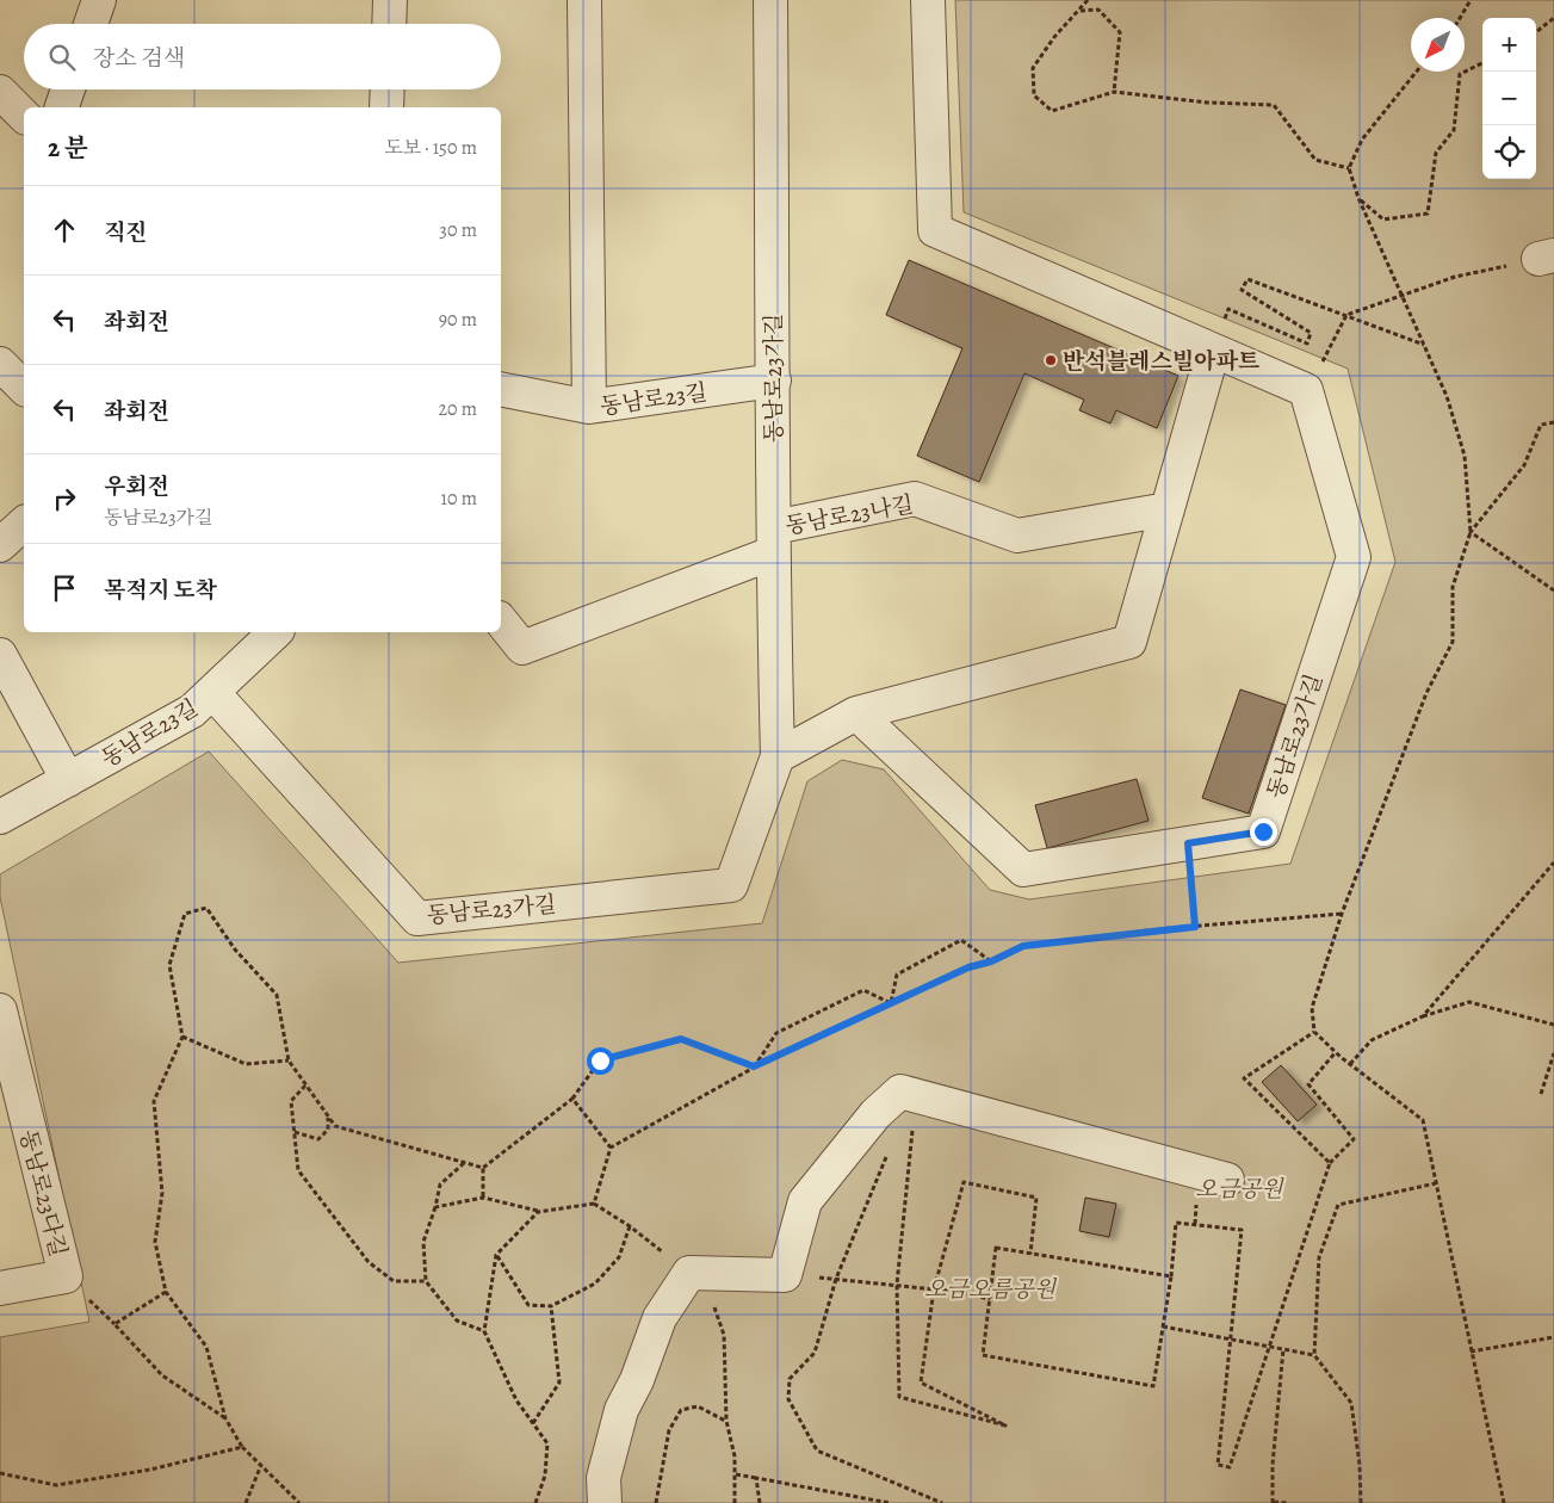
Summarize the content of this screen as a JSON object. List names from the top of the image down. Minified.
{"streets":{"street":["동남로23가길","동남로23길","동남로23나길","동남로23다길"]},"crossings":[["동남로23가길","동남로23길"],["동남로23가길","동남로23나길"]],"parks":["오금공원","오금오름공원"],"places":["반석블레스빌아파트"],"north":"bottom left","page":{"map_buttons":["+","−"],"search":"장소 검색","heading":["2 분","도보 · 150 m"],"list":[["직진","30 m"],["좌회전","90 m"],["좌회전","20 m"],["우회전","동남로23가길","10 m"],"목적지 도착"]}}
